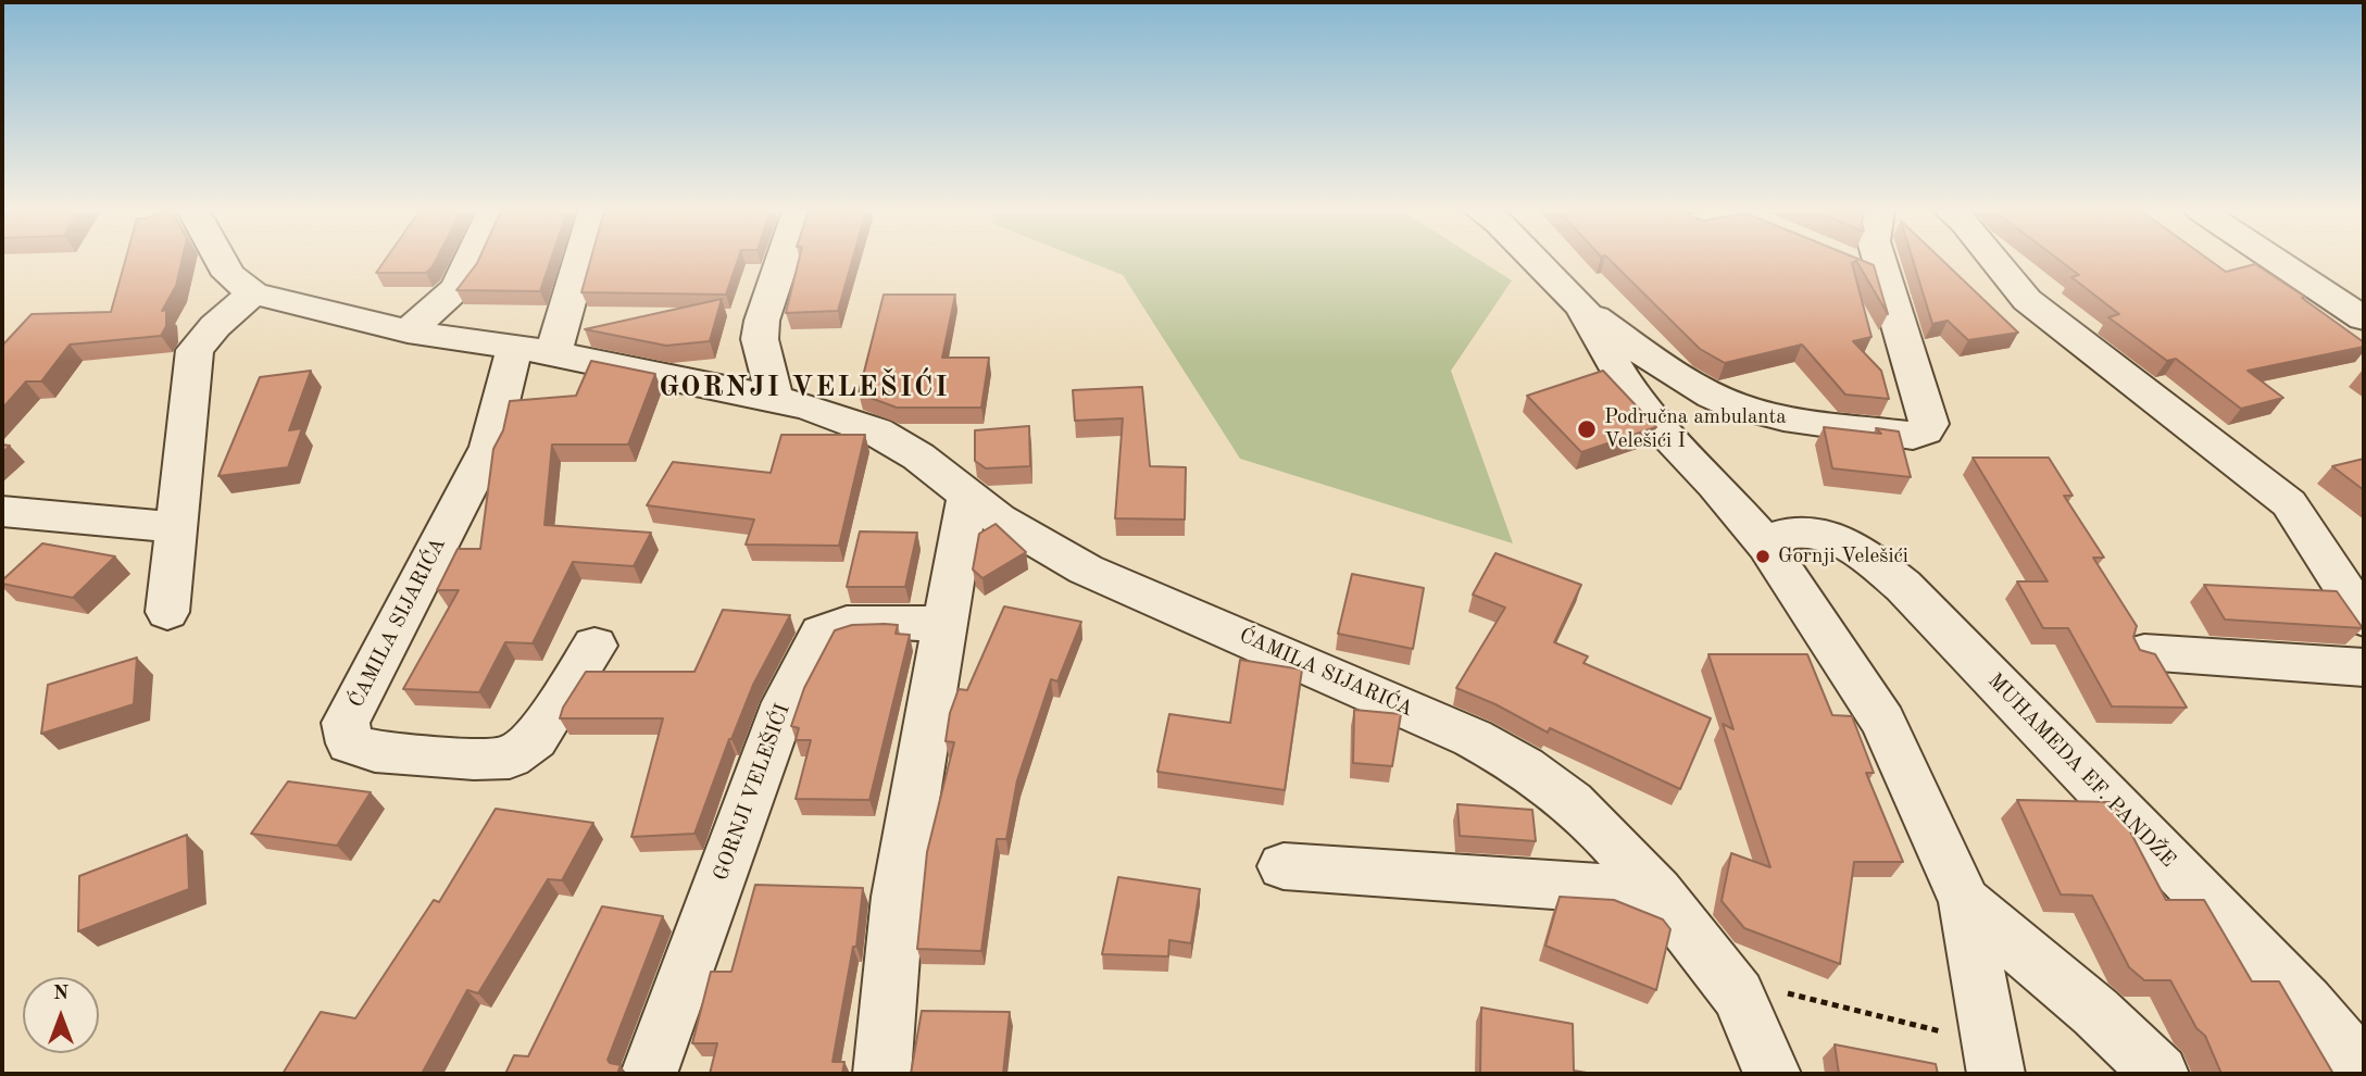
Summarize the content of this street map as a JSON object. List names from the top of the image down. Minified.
{"streets":{"street":["ĆAMILA SIJARIĆA","MUHAMEDA EF. PANDŽE","GORNJI VELEŠIĆI"]},"districts":["GORNJI VELEŠIĆI"],"places":["Područna ambulanta Velešići I","Gornji Velešići"],"north":"top"}
